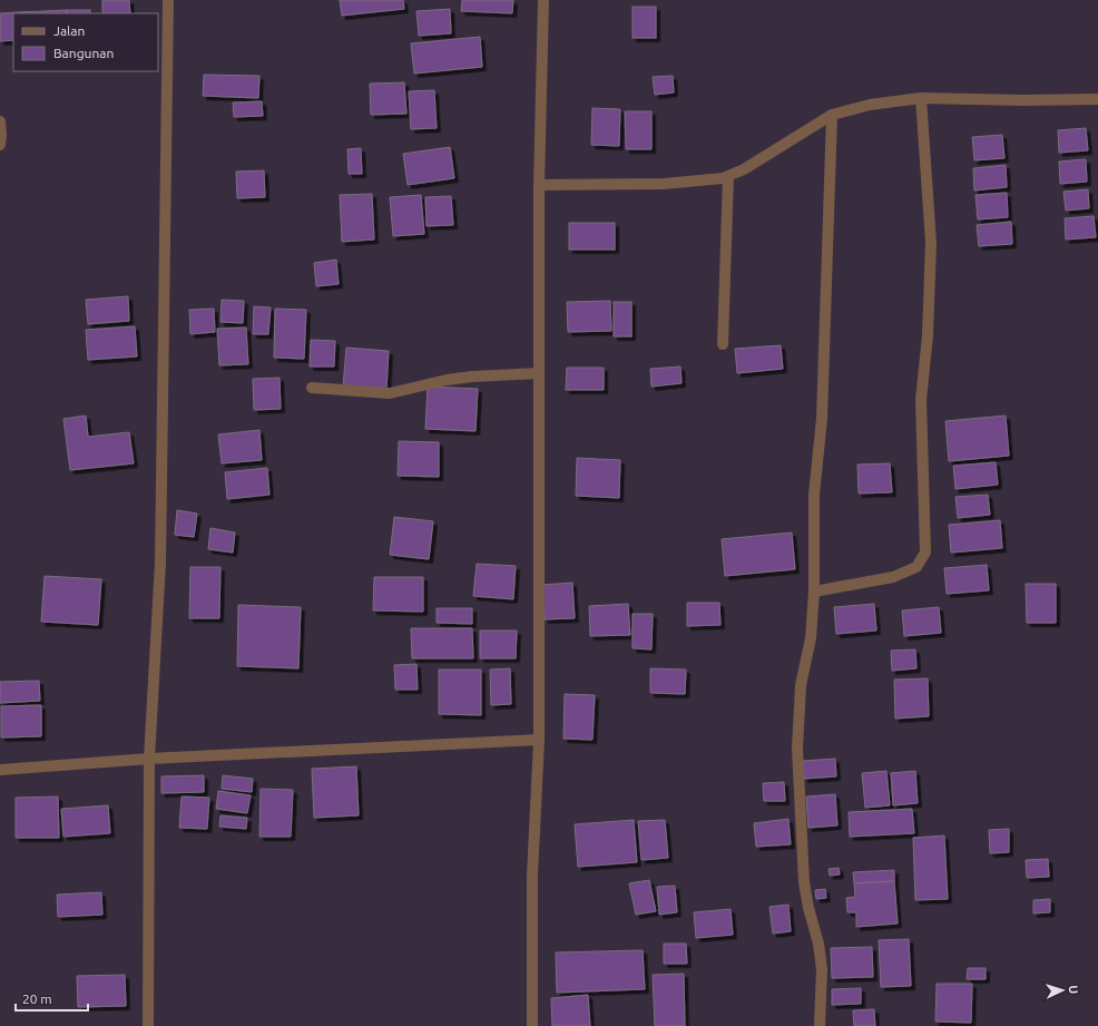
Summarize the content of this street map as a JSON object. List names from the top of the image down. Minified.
{"legend":["Jalan","Bangunan"],"scale_bar":"20 m","north":"right"}
